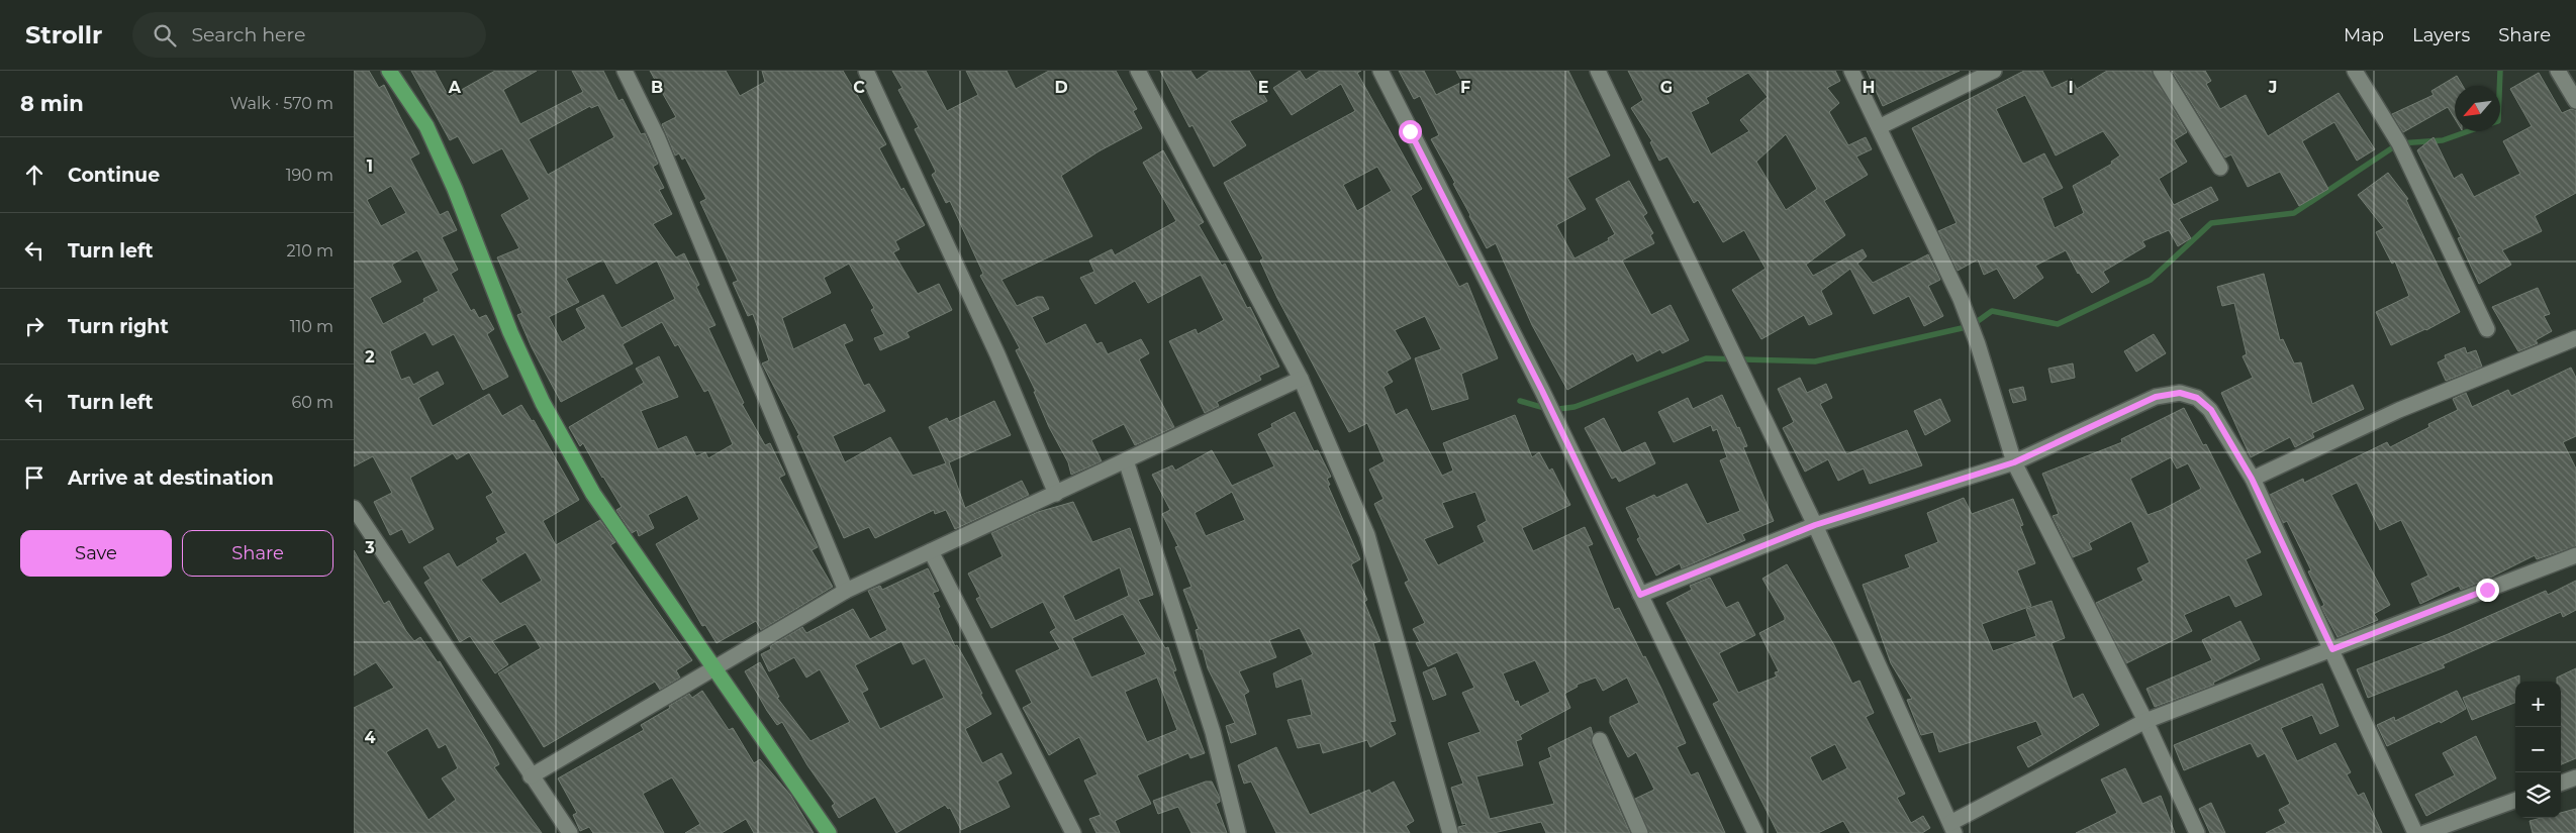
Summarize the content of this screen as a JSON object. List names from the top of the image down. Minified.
{"north":"bottom left","page":{"header":"Strollr","search":"Search here","nav":["Map","Layers","Share"],"heading":["8 min","Walk · 570 m"],"list":[["Continue","190 m"],["Turn left","210 m"],["Turn right","110 m"],["Turn left","60 m"],"Arrive at destination"],"buttons":["Save","Share"],"map_buttons":["+","−"]},"grid":{"columns":["A","B","C","D","E","F","G","H","I","J"],"rows":["1","2","3","4"]}}
